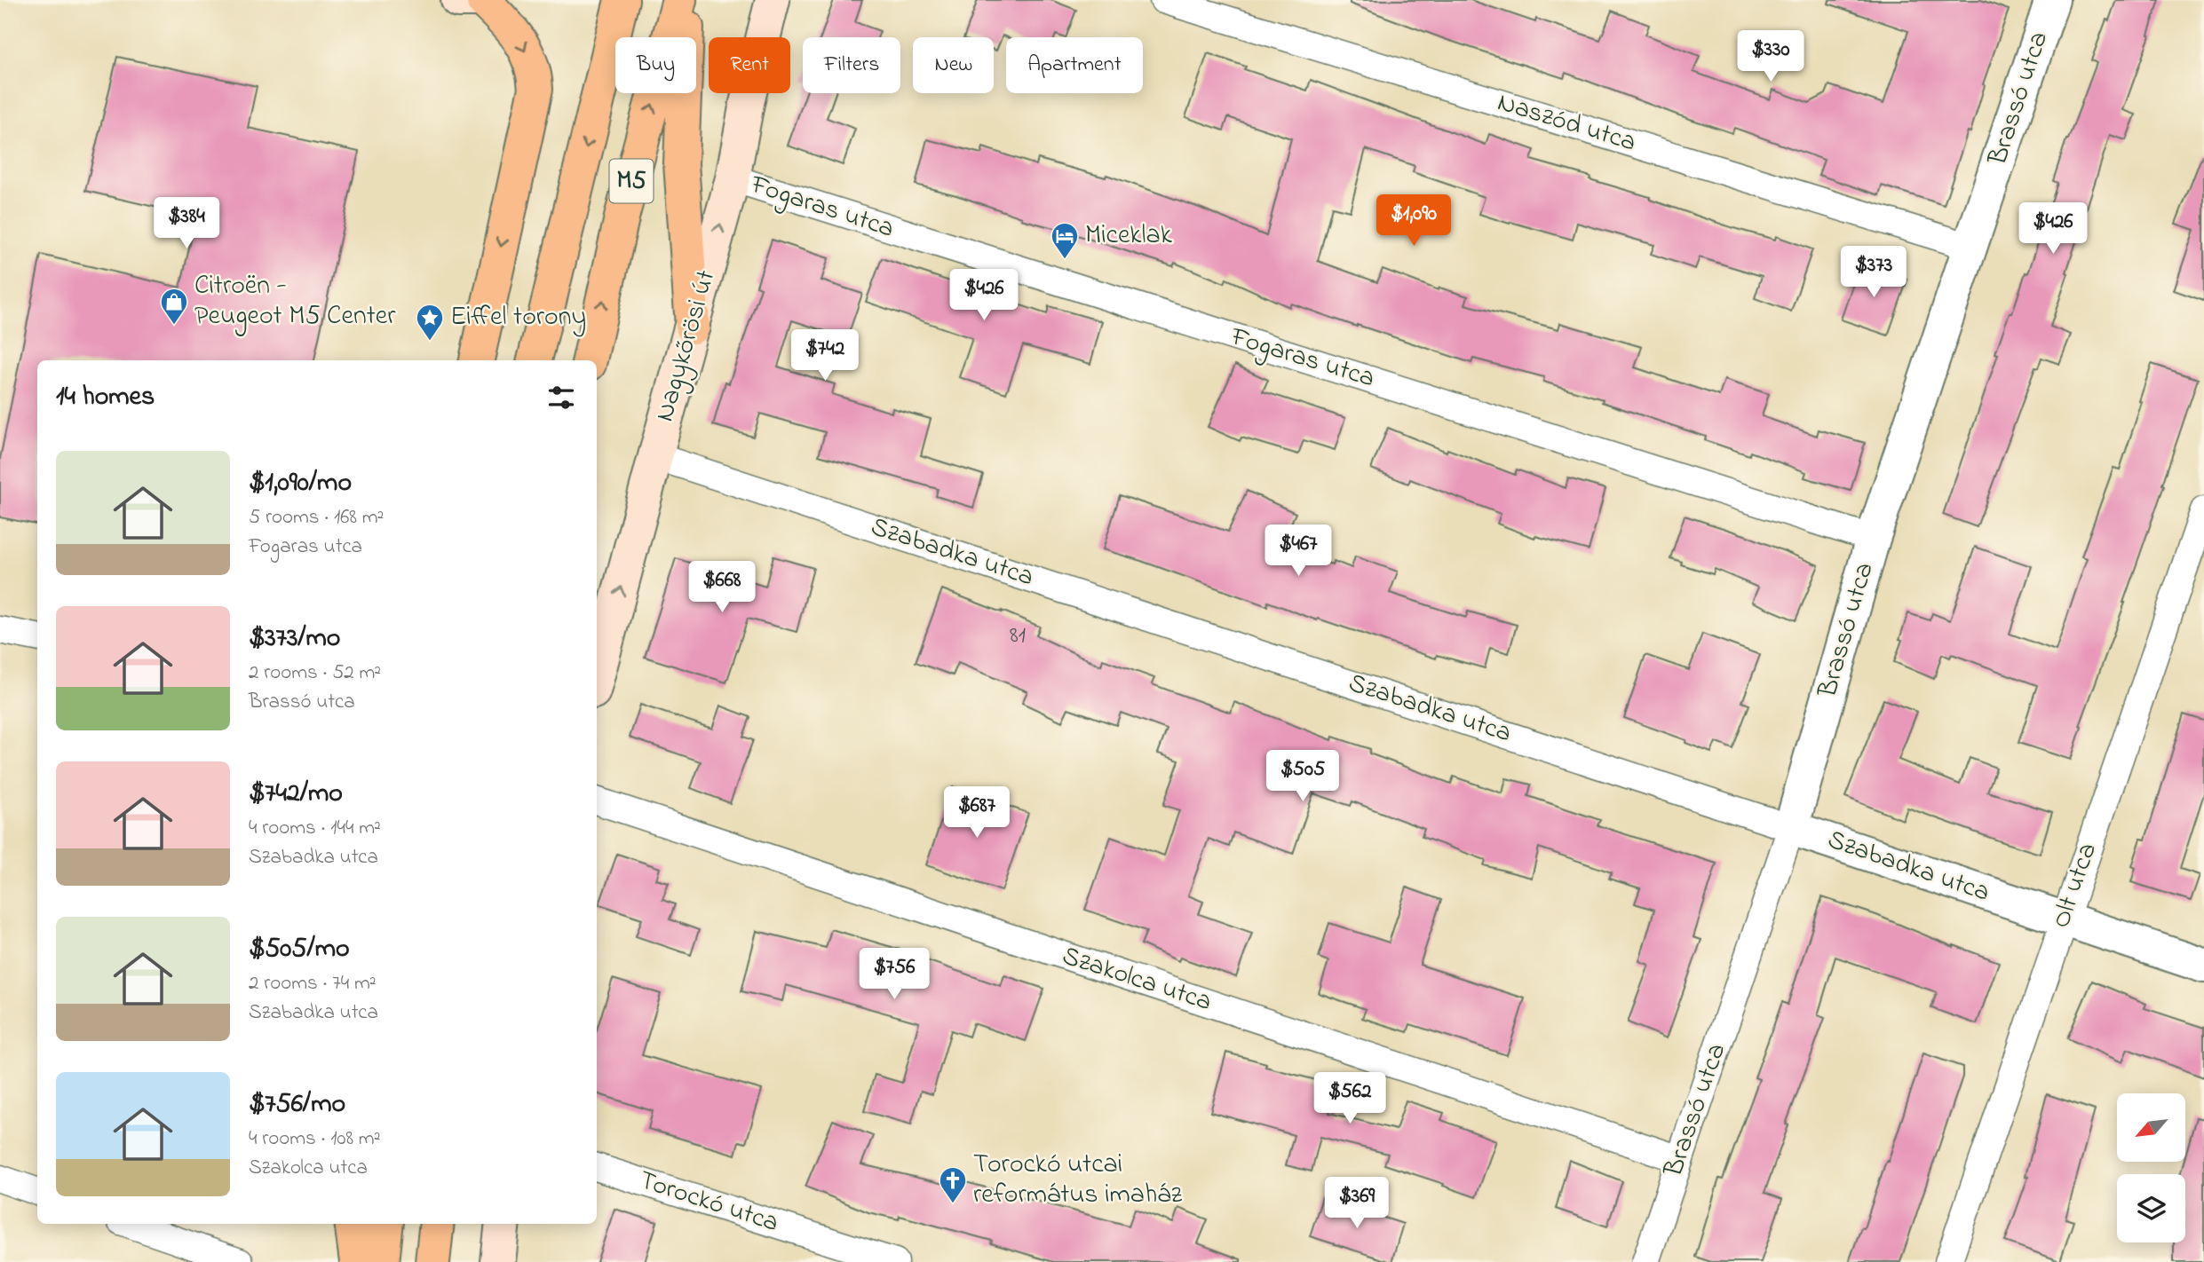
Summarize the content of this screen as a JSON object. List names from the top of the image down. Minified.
{"streets":{"main road":["M5","Nagykőrösi út"],"street":["Brassó utca","Naszód utca","Fogaras utca","Szabadka utca","Olt utca","Szakolca utca","Torockó utca"]},"crossings":[["Brassó utca","Naszód utca"],["Brassó utca","Fogaras utca"],["Brassó utca","Szabadka utca"],["Brassó utca","Szakolca utca"],["Fogaras utca","Nagykőrösi út"],["Nagykőrösi út","Szabadka utca"],["Szabadka utca","Olt utca"]],"places":{"hotel":["Miceklak"],"shop":["Citroën - Peugeot M5 Center"],"place":["Eiffel torony"],"church":["Torockó utcai református imaház"]},"house_numbers":["81"],"north":"bottom left","page":{"price":["$330","$1,090","$384","$426","$373","$426","$742","$467","$668","$505","$687","$756","$562","$369"],"chip":["Buy","Rent","Filters","New","Apartment"],"heading":"14 homes","list":[{"name":"$1,090/mo","note":"5 rooms · 168 m² · Fogaras utca"},{"name":"$373/mo","note":"2 rooms · 52 m² · Brassó utca"},{"name":"$742/mo","note":"4 rooms · 144 m² · Szabadka utca"},{"name":"$505/mo","note":"2 rooms · 74 m² · Szabadka utca"},{"name":"$756/mo","note":"4 rooms · 108 m² · Szakolca utca"}]}}
